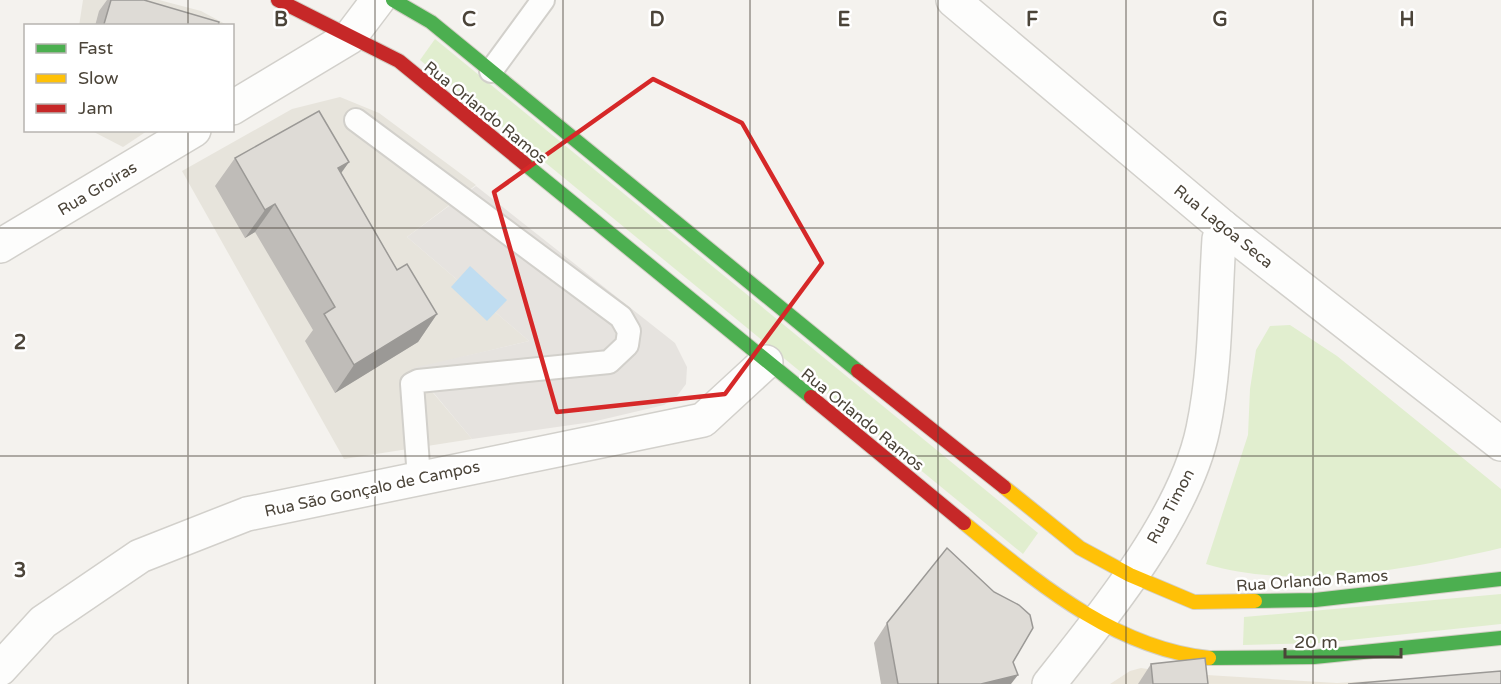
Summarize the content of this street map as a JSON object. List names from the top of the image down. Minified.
{"streets":{"street":["Rua Orlando Ramos","Rua Groíras","Rua Lagoa Seca","Rua São Gonçalo de Campos","Rua Timon"]},"crossings":[["Rua Orlando Ramos","Rua São Gonçalo de Campos"],["Rua Orlando Ramos","Rua Timon"],["Rua Lagoa Seca","Rua Timon"]],"legend":["Fast","Slow","Jam"],"scale_bar":"20 m","grid":{"columns":["B","C","D","E","F","G","H"],"rows":["2","3"]}}
